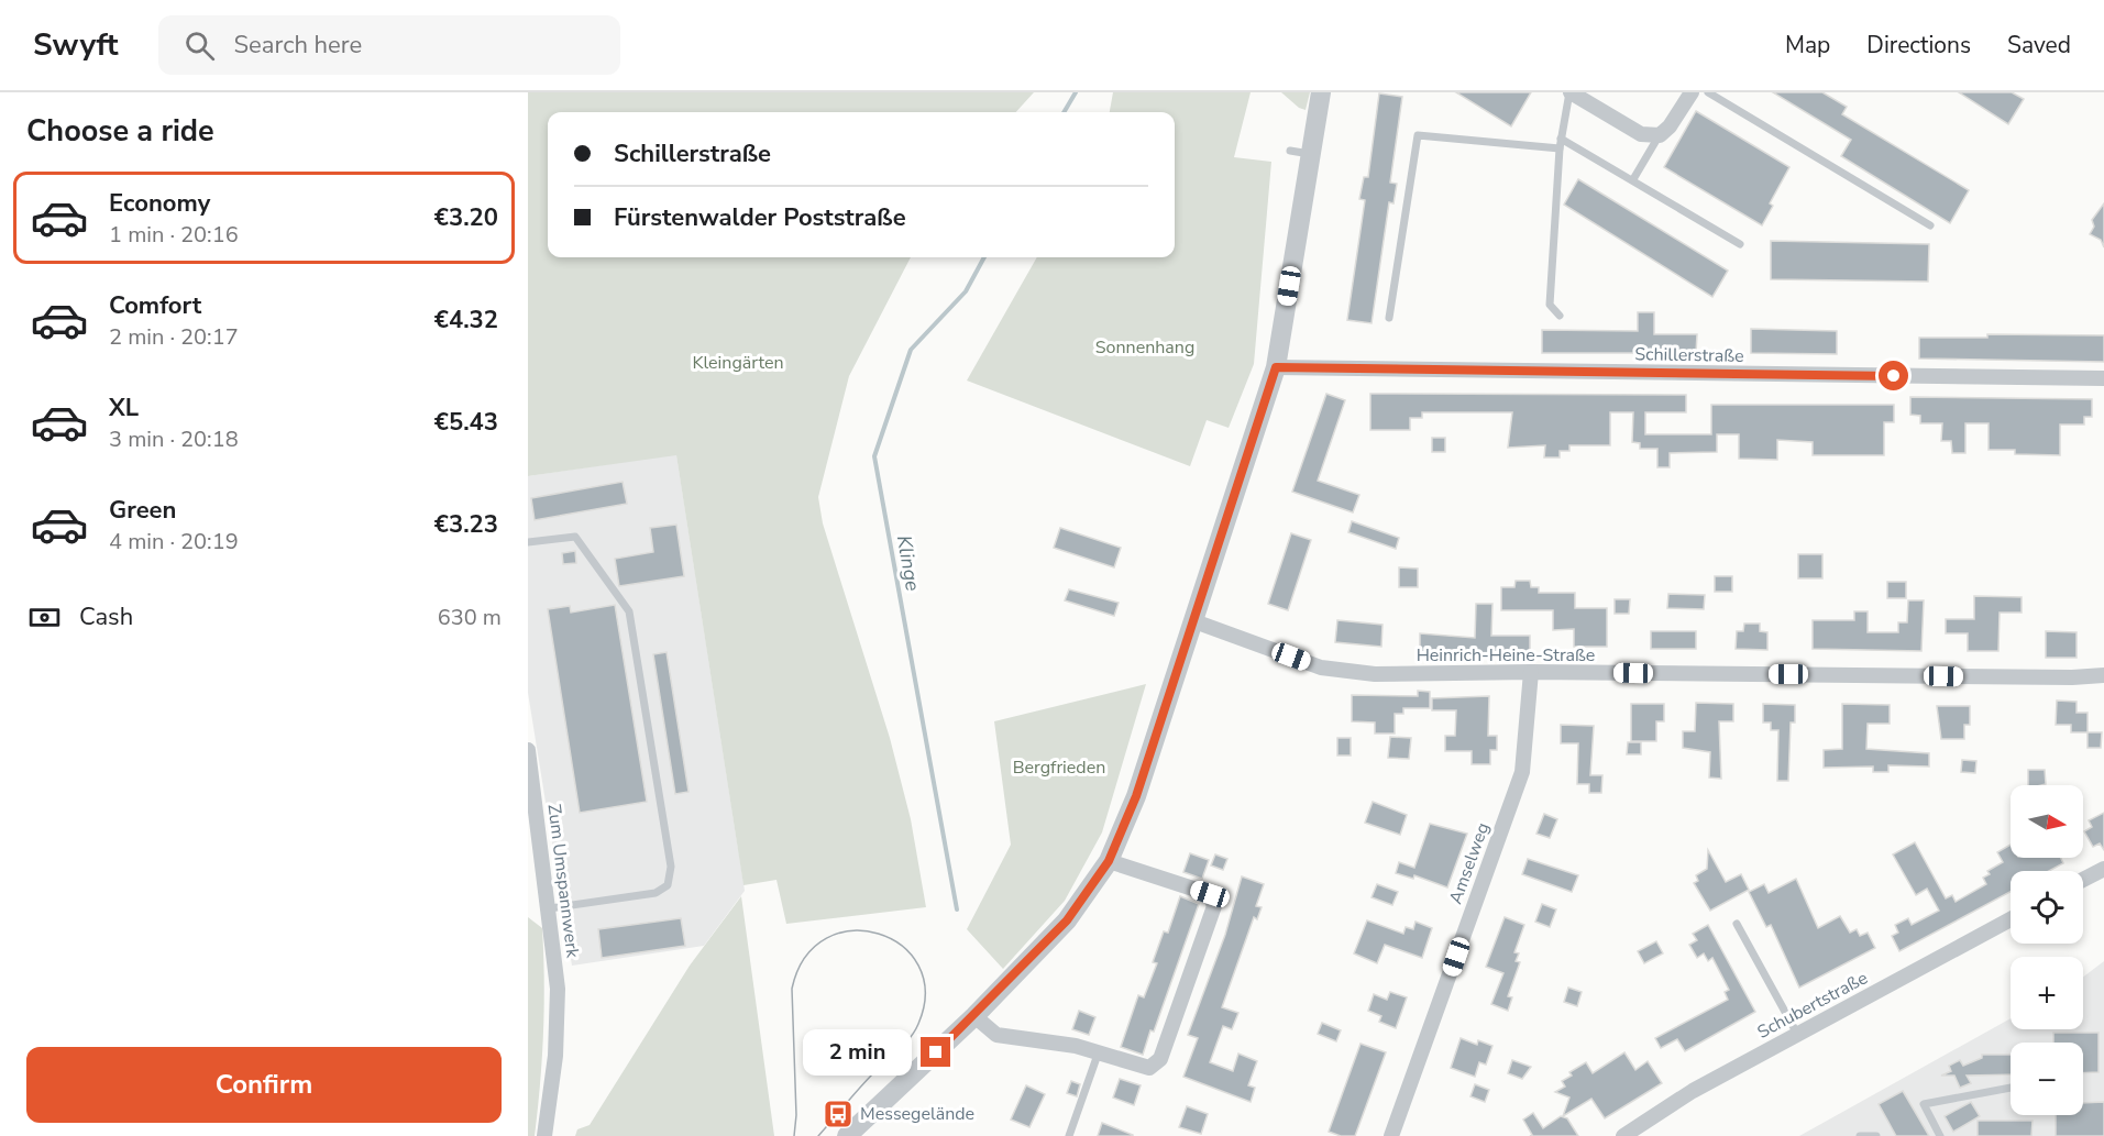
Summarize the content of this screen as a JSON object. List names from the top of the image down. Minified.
{"streets":{"street":["Schillerstraße","Heinrich-Heine-Straße","Amselweg","Zum Umspannwerk","Schubertstraße"]},"crossings":[["Heinrich-Heine-Straße","Amselweg"]],"water":["Klinge"],"parks":["Sonnenhang","Kleingärten","Bergfrieden"],"places":{"bus stop":["Messegelände"]},"north":"right","page":{"header":"Swyft","search":"Search here","nav":["Map","Directions","Saved"],"heading":"Choose a ride","banner":["Schillerstraße","Fürstenwalder Poststraße"],"list":[{"name":"Economy","note":"1 min · 20:16","value":"€3.20"},{"name":"Comfort","note":"2 min · 20:17","value":"€4.32"},{"name":"XL","note":"3 min · 20:18","value":"€5.43"},{"name":"Green","note":"4 min · 20:19","value":"€3.23"}],"pay":["Cash","630 m"],"map_buttons":["+","−"],"bubble":"2 min","buttons":"Confirm"}}
